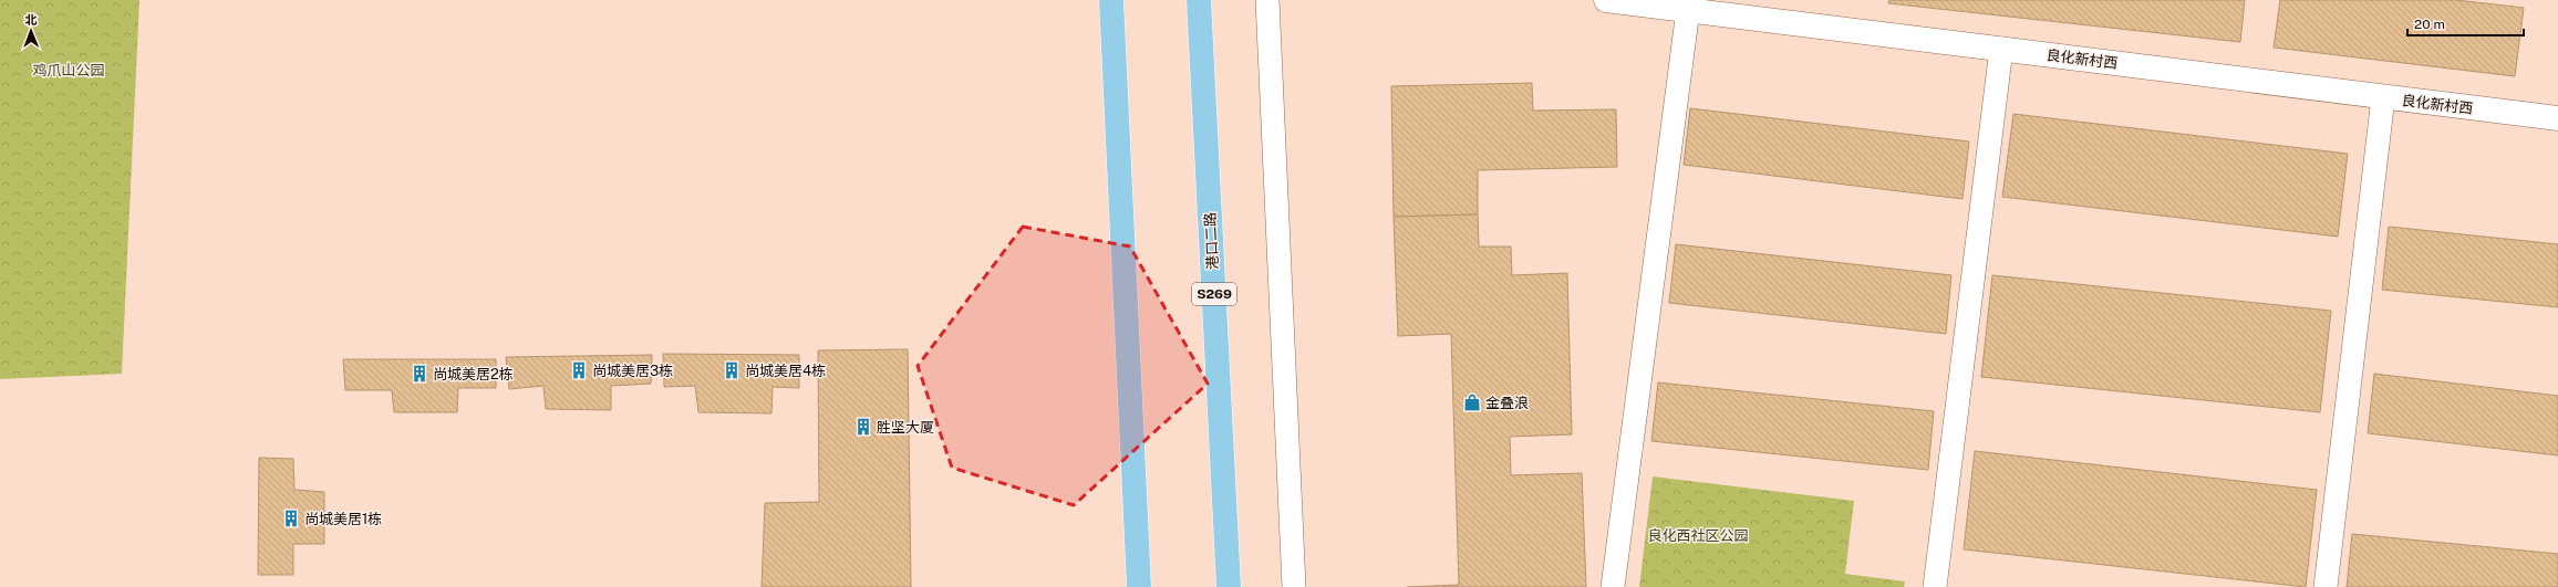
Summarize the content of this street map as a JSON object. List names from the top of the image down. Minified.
{"streets":{"main road":["港口二路","S269"],"street":["良化新村西"]},"parks":["鸡爪山公园","良化西社区公园"],"places":{"building":["尚城美居3栋","尚城美居4栋","尚城美居2栋","胜坚大厦","尚城美居1栋"],"shop":["金叠浪"]},"scale_bar":"20 m","north":"top"}
